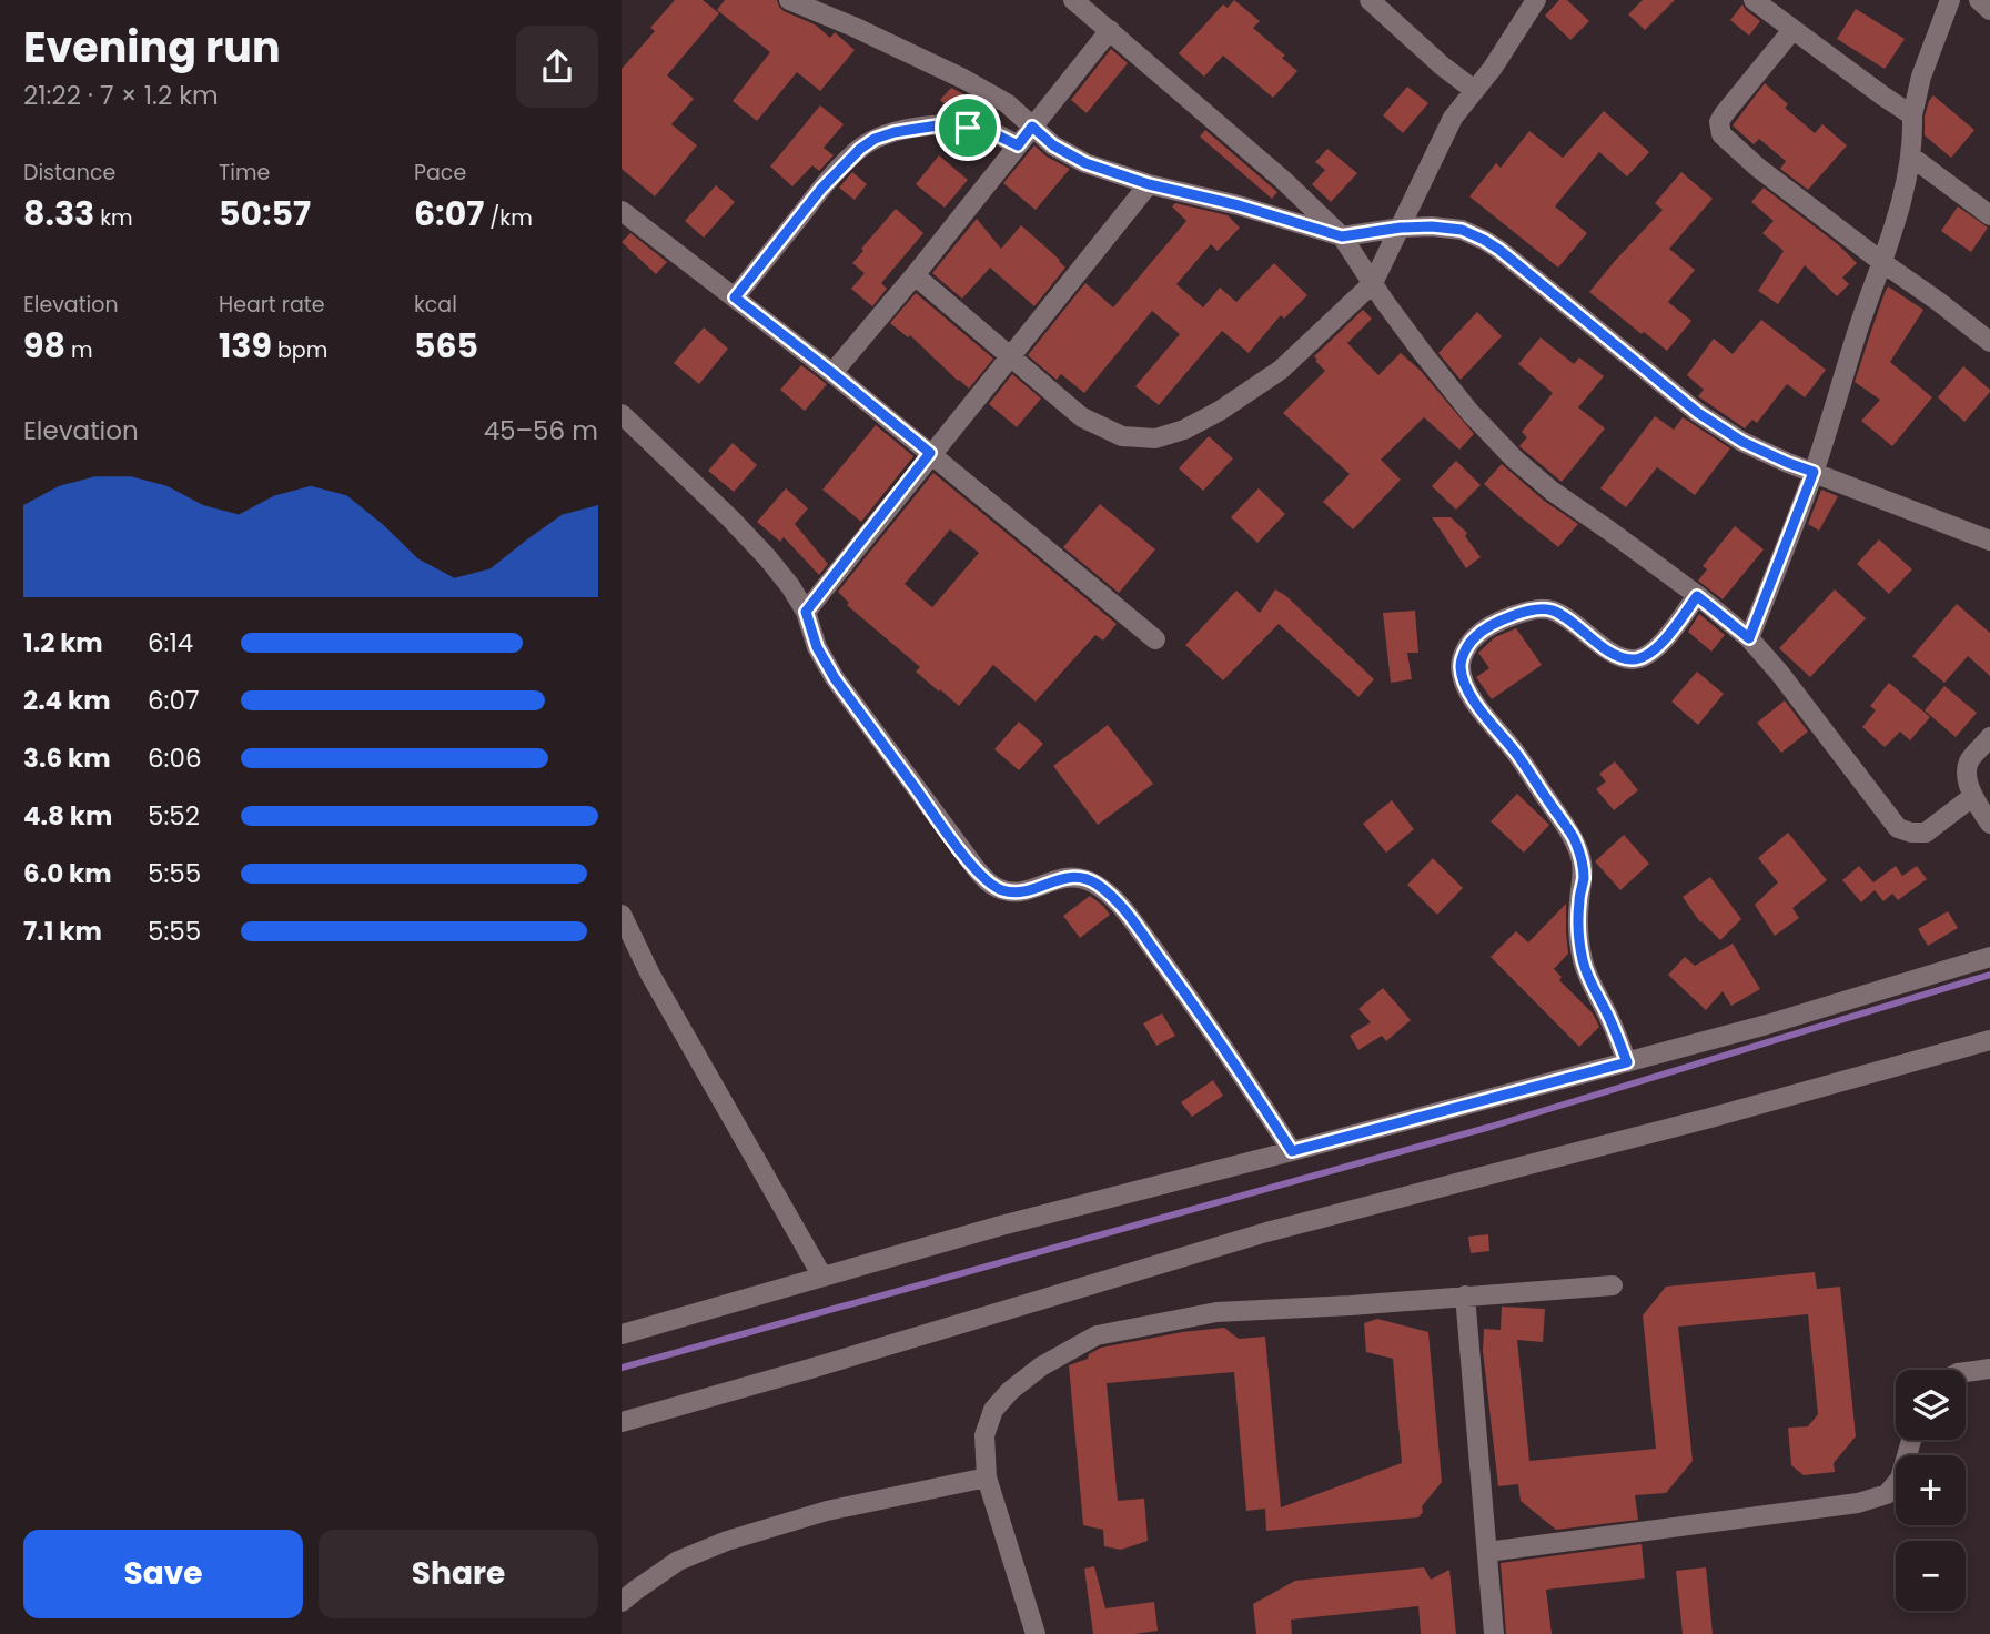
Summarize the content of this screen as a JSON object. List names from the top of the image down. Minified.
{"page":{"heading":["Evening run","21:22 · 7 × 1.2 km"],"stats":[["Distance","8.33 km"],["Time","50:57"],["Pace","6:07 /km"],["Elevation","98 m"],["Heart rate","139 bpm"],["kcal","565"]],"chart":["Elevation","45–56 m"],"list":[{"name":"1.2 km","note":"6:14"},{"name":"2.4 km","note":"6:07"},{"name":"3.6 km","note":"6:06"},{"name":"4.8 km","note":"5:52"},{"name":"6.0 km","note":"5:55"},{"name":"7.1 km","note":"5:55"}],"map_buttons":["+","−"],"buttons":["Save","Share"]}}
